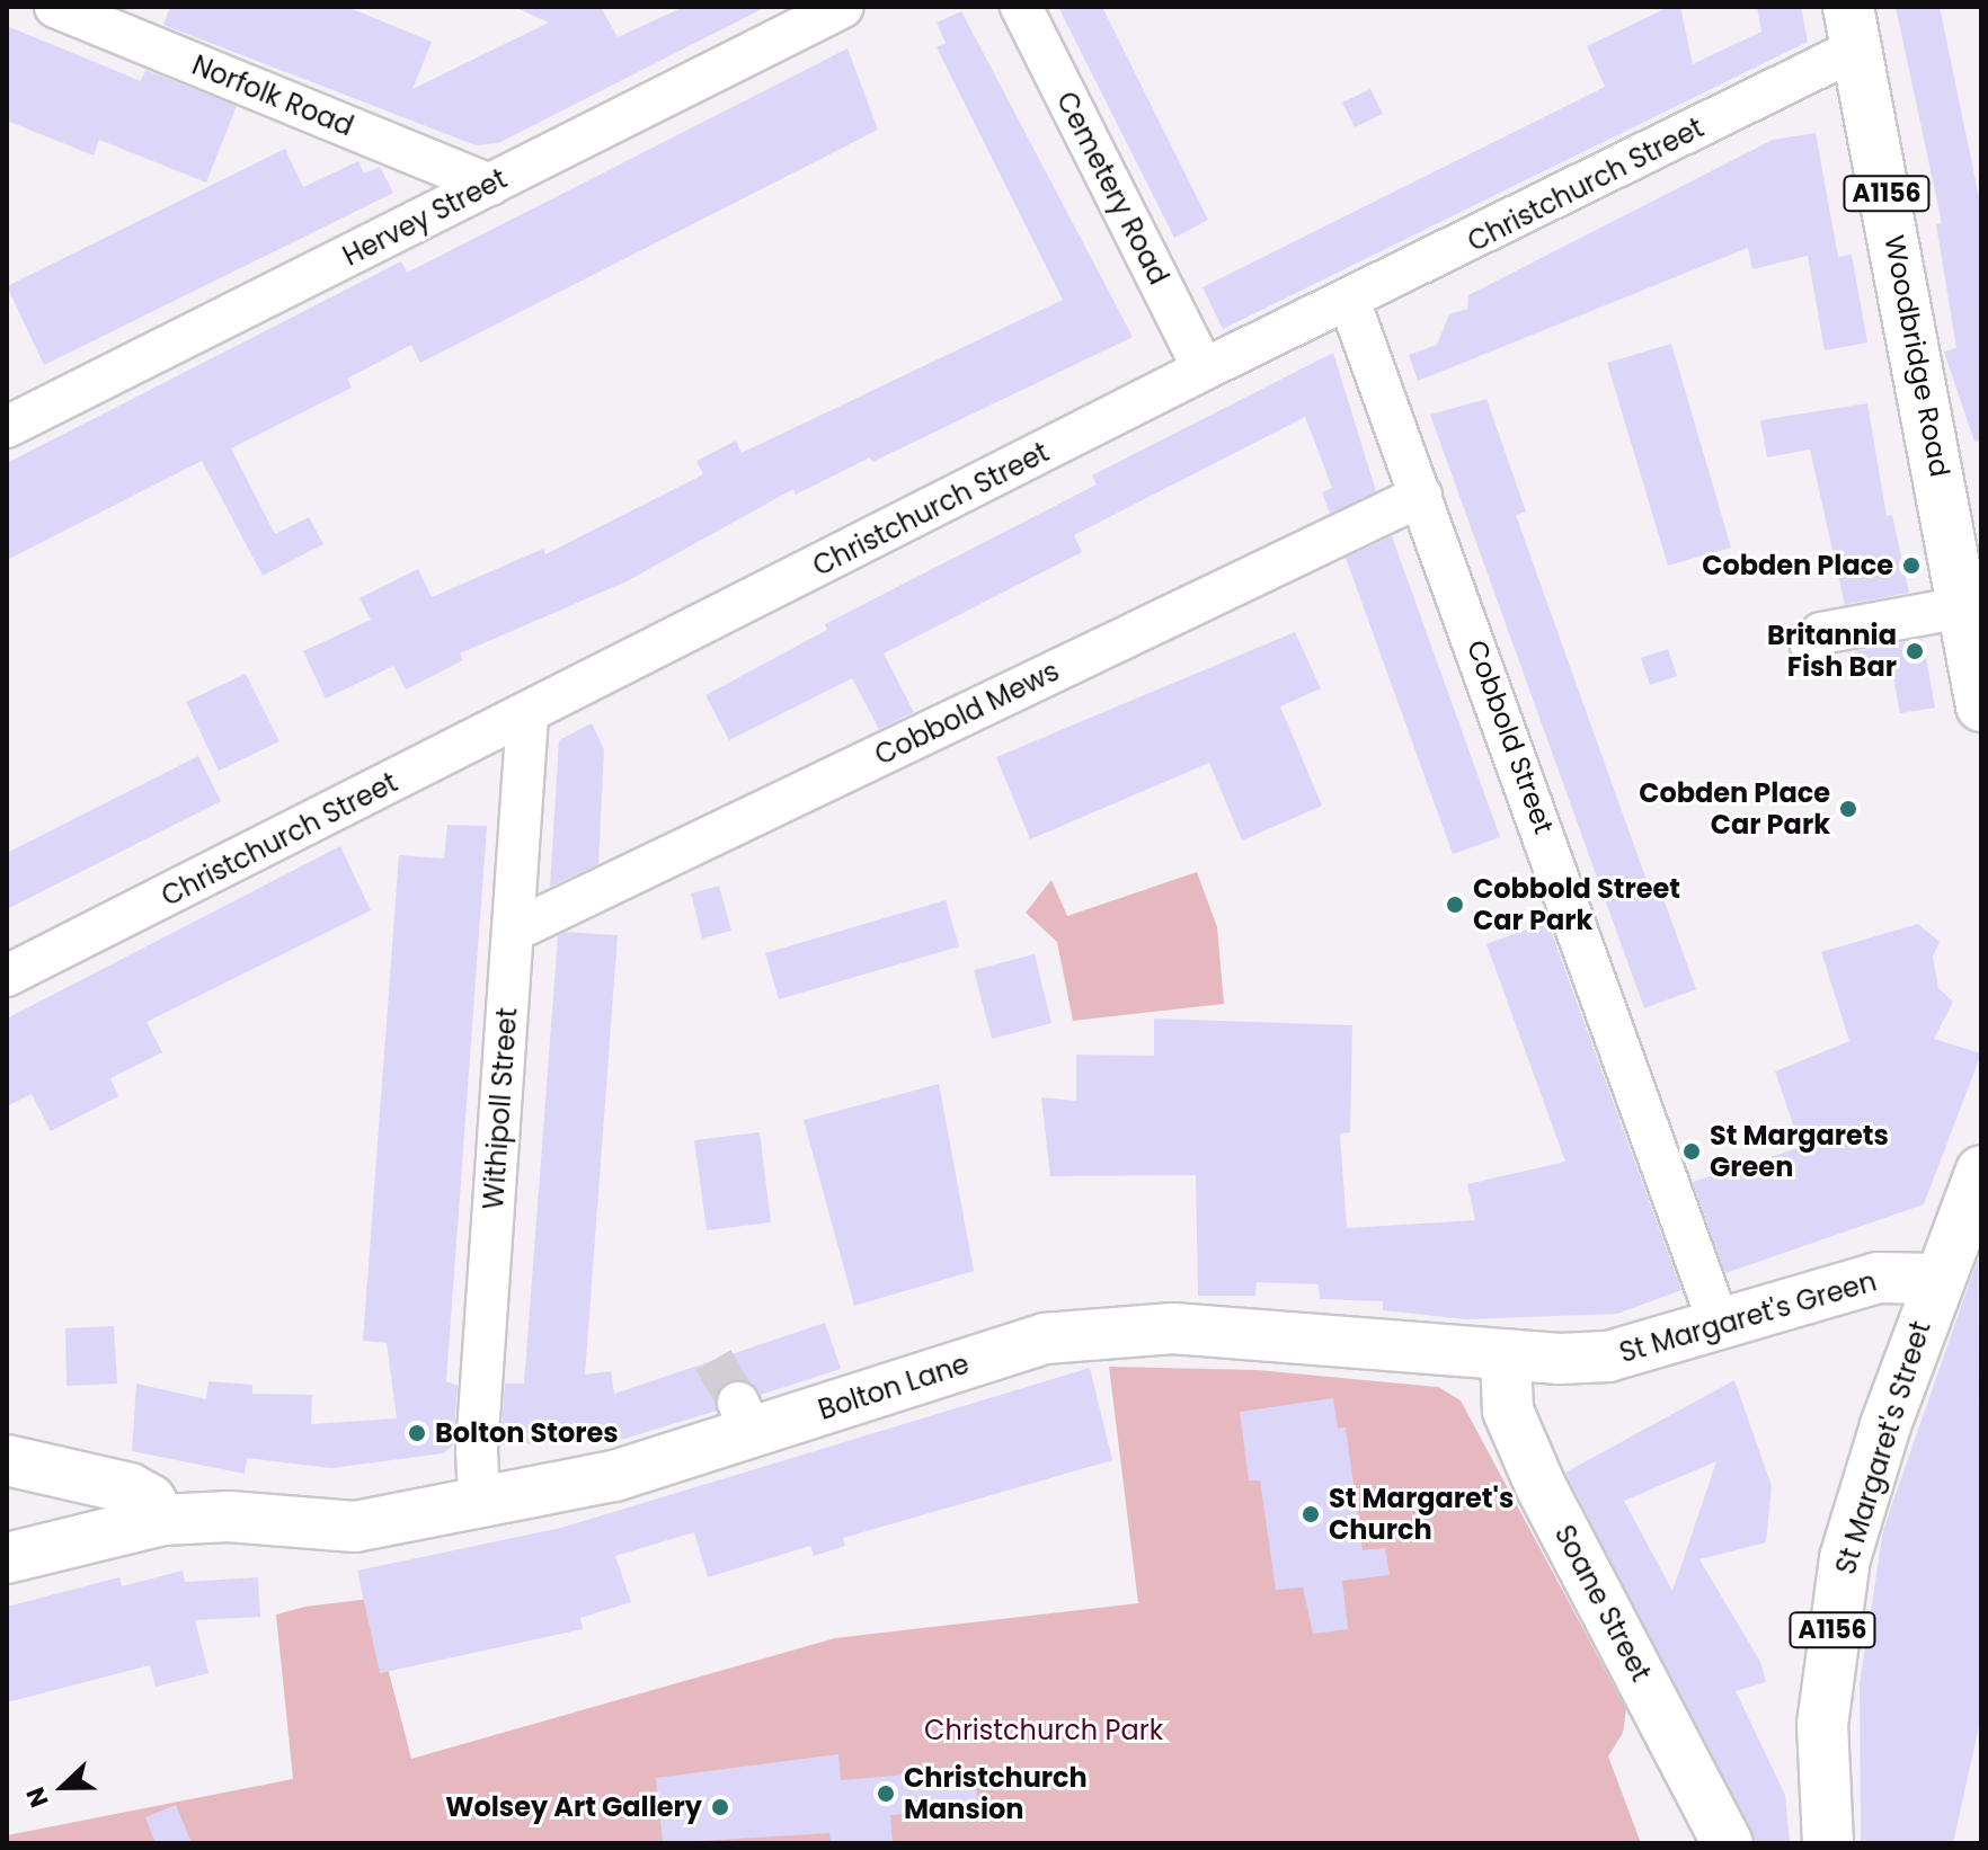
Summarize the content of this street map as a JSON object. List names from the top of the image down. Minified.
{"streets":{"main road":["A1156","Woodbridge Road","St Margaret's Green","Bolton Lane","St Margaret's Street","Soane Street"],"street":["Norfolk Road","Christchurch Street","Cemetery Road","Hervey Street","Cobbold Mews","Cobbold Street","Withipoll Street"]},"crossings":[["Norfolk Road","Hervey Street"],["Christchurch Street","Cemetery Road"],["Christchurch Street","Woodbridge Road"],["Christchurch Street","Cobbold Street"],["Christchurch Street","Withipoll Street"],["Cobbold Mews","Cobbold Street"],["Cobbold Mews","Withipoll Street"],["Cobbold Street","St Margaret's Green"],["Withipoll Street","Bolton Lane"],["St Margaret's Green","Bolton Lane"],["St Margaret's Green","St Margaret's Street"],["St Margaret's Green","Soane Street"],["Bolton Lane","Soane Street"]],"parks":["Christchurch Park"],"places":["Cobden Place","Britannia Fish Bar","Cobden Place Car Park","Cobbold Street Car Park","St Margarets Green","Bolton Stores","St Margaret's Church","Christchurch Mansion","Wolsey Art Gallery"],"north":"left"}
